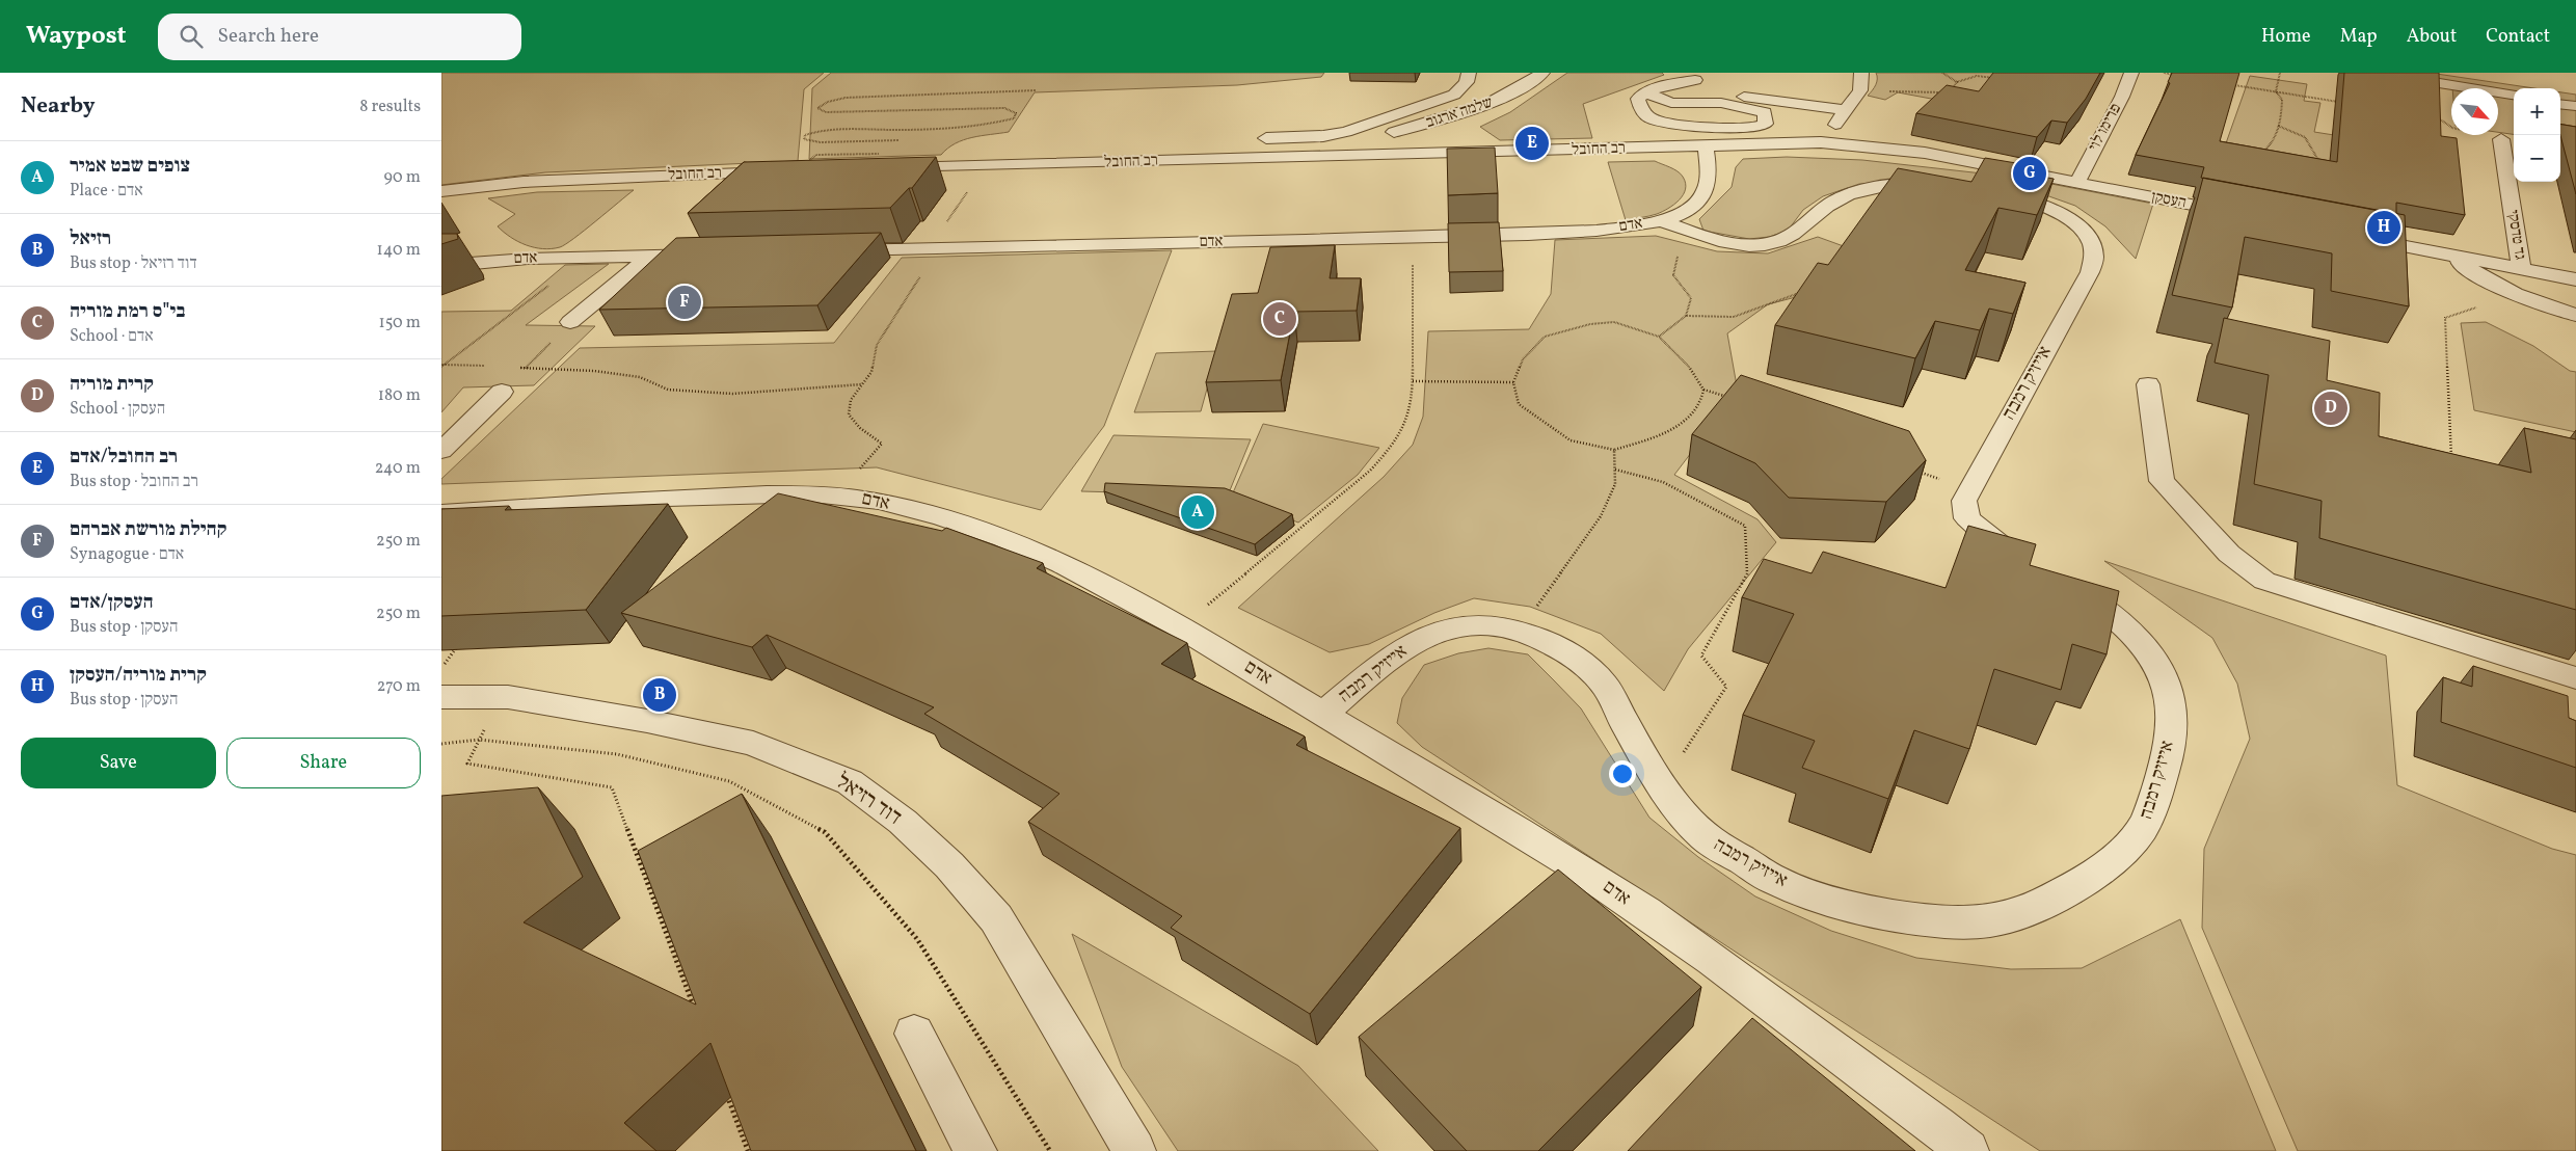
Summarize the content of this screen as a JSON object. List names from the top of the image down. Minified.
{"streets":{"street":["שלמה ארגוב","פרימו לוי","רב החובל","העסקן","אדם","גד טדסקי","אייזיק רמבה","דוד רזיאל"]},"crossings":[["פרימו לוי","העסקן"],["רב החובל","העסקן"],["רב החובל","אדם"],["אדם","אייזיק רמבה"]],"north":"bottom right","page":{"header":"Waypost","search":"Search here","nav":["Home","Map","About","Contact"],"heading":["Nearby","8 results"],"map_buttons":["+","−"],"pins":["E","G","H","F","C","D","A","B"],"list":[{"mark":"A","name":"צופים שבט אמיר","note":"Place · אדם","value":"90 m"},{"mark":"B","name":"רזיאל","note":"Bus stop · דוד רזיאל","value":"140 m"},{"mark":"C","name":"בי\"ס רמת מוריה","note":"School · אדם","value":"150 m"},{"mark":"D","name":"קרית מוריה","note":"School · העסקן","value":"180 m"},{"mark":"E","name":"רב החובל/אדם","note":"Bus stop · רב החובל","value":"240 m"},{"mark":"F","name":"קהילת מורשת אברהם","note":"Synagogue · אדם","value":"250 m"},{"mark":"G","name":"העסקן/אדם","note":"Bus stop · העסקן","value":"250 m"},{"mark":"H","name":"קרית מוריה/העסקן","note":"Bus stop · העסקן","value":"270 m"}],"buttons":["Save","Share"]}}
